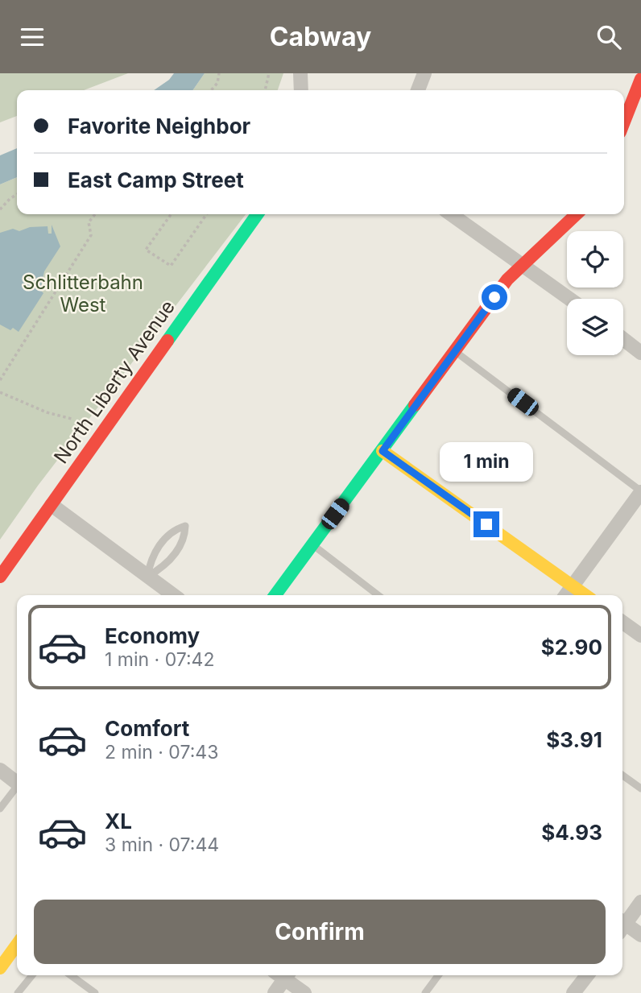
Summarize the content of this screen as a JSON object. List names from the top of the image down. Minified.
{"streets":{"street":["North Liberty Avenue"]},"parks":["Schlitterbahn West"],"page":{"header":"Cabway","banner":["Favorite Neighbor","East Camp Street"],"bubble":"1 min","list":[{"name":"Economy","note":"1 min · 07:42","value":"$2.90"},{"name":"Comfort","note":"2 min · 07:43","value":"$3.91"},{"name":"XL","note":"3 min · 07:44","value":"$4.93"}],"buttons":"Confirm"}}
